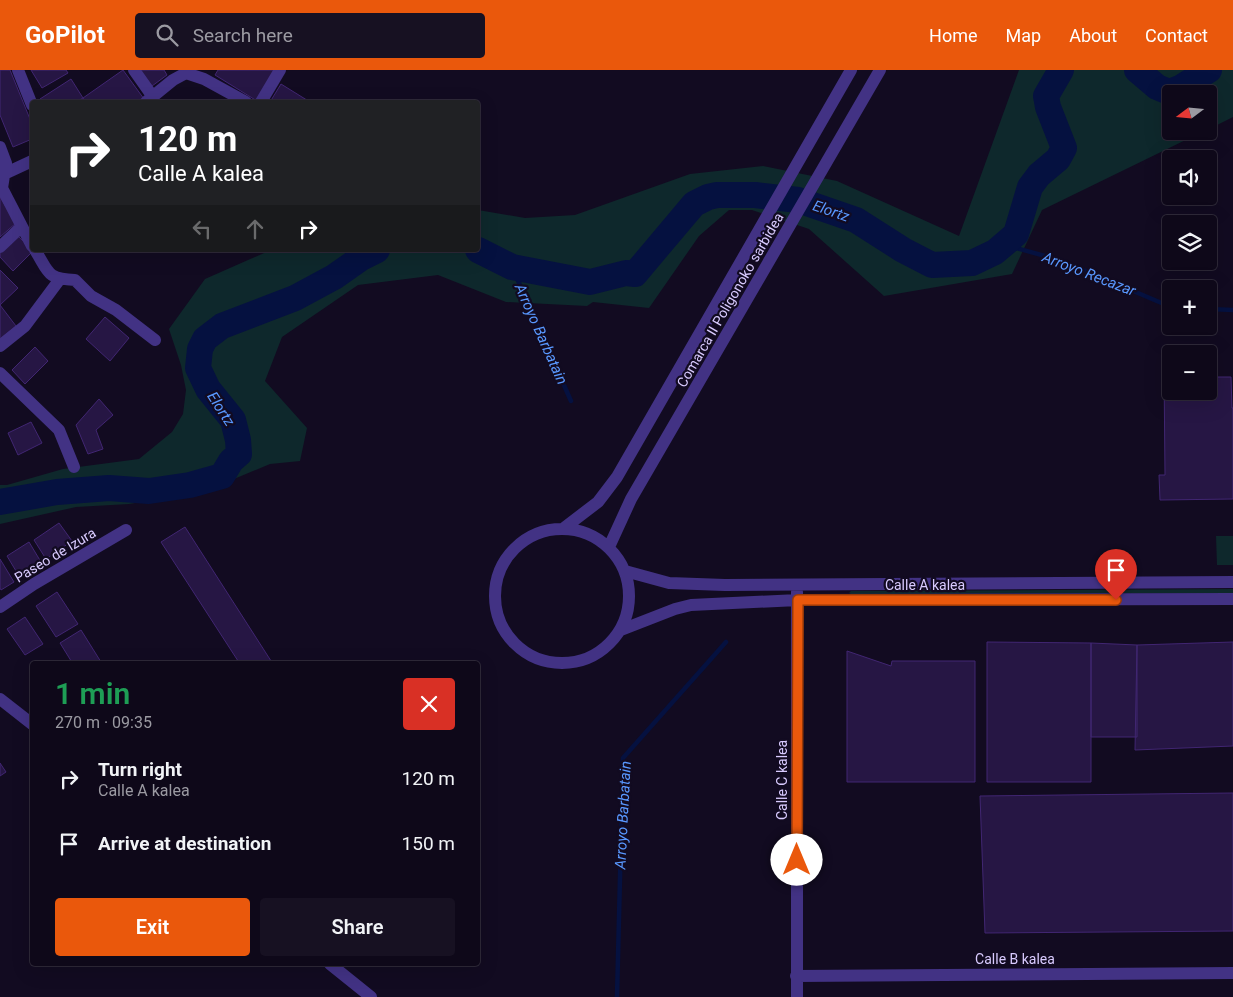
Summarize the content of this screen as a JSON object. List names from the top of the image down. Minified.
{"streets":{"street":["Comarca II Poligonoko sarbidea","Paseo de Izura","Calle A kalea","Calle C kalea","Calle B kalea"]},"crossings":[["Comarca II Poligonoko sarbidea","Calle A kalea"],["Calle A kalea","Calle C kalea"],["Calle C kalea","Calle B kalea"]],"water":["Elortz","Arroyo Recazar","Arroyo Barbatain"],"north":"left","page":{"header":"GoPilot","search":"Search here","nav":["Home","Map","About","Contact"],"map_buttons":["+","−"],"turn":["120 m","Calle A kalea"],"heading":["1 min","270 m · 09:35"],"list":[{"name":"Turn right","note":"Calle A kalea","value":"120 m"},{"name":"Arrive at destination","value":"150 m"}],"buttons":["Exit","Share"]}}
